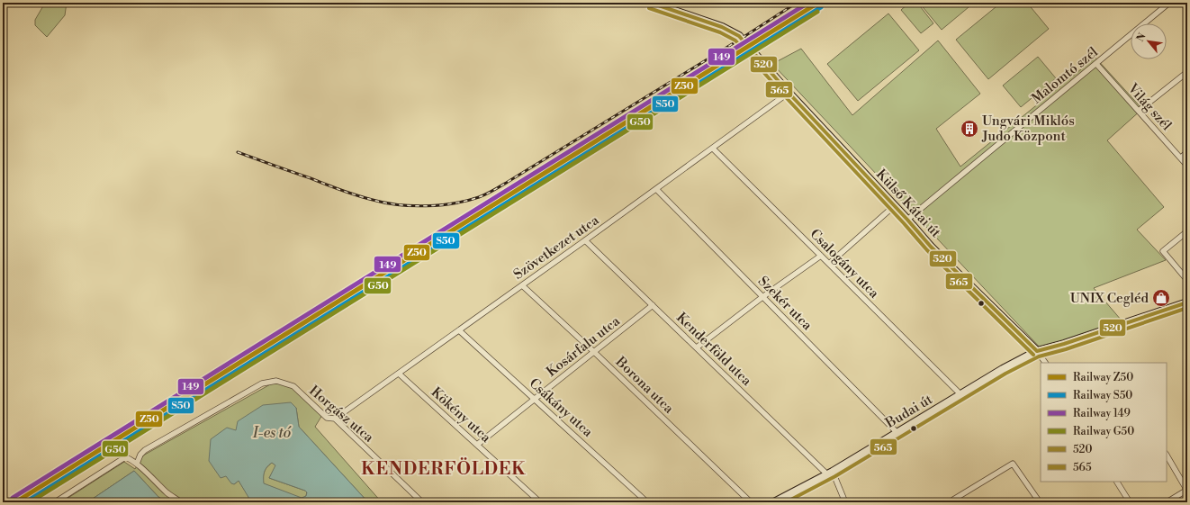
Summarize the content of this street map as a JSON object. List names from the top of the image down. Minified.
{"streets":{"main road":["Külső Kátai út","Budai út"],"street":["Malomtó szél","Világ szél","Szövetkezet utca","Csalogány utca","Szekér utca","Kosárfalu utca","Kenderföld utca","Borona utca","Csákány utca","Horgász utca","Kökény utca"]},"crossings":[["Malomtó szél","Világ szél"],["Malomtó szél","Külső Kátai út"],["Külső Kátai út","Szövetkezet utca"],["Külső Kátai út","Budai út"],["Szövetkezet utca","Csalogány utca"],["Szövetkezet utca","Szekér utca"],["Szövetkezet utca","Kenderföld utca"],["Szövetkezet utca","Borona utca"],["Szövetkezet utca","Csákány utca"],["Szövetkezet utca","Horgász utca"],["Szövetkezet utca","Kökény utca"],["Csalogány utca","Budai út"],["Szekér utca","Budai út"],["Kosárfalu utca","Kenderföld utca"],["Kosárfalu utca","Borona utca"],["Kosárfalu utca","Csákány utca"],["Kosárfalu utca","Kökény utca"],["Kenderföld utca","Budai út"]],"districts":["KENDERFÖLDEK"],"water":["I-es tó"],"places":{"building":["Ungvári Miklós Judo Központ"],"shop":["UNIX Cegléd"]},"lines":["rail line Z50","rail line 149","transit line 520","rail line S50","transit line 565","rail line G50"],"legend":["Railway Z50","Railway S50","Railway 149","Railway G50","520","565"],"north":"top left"}
